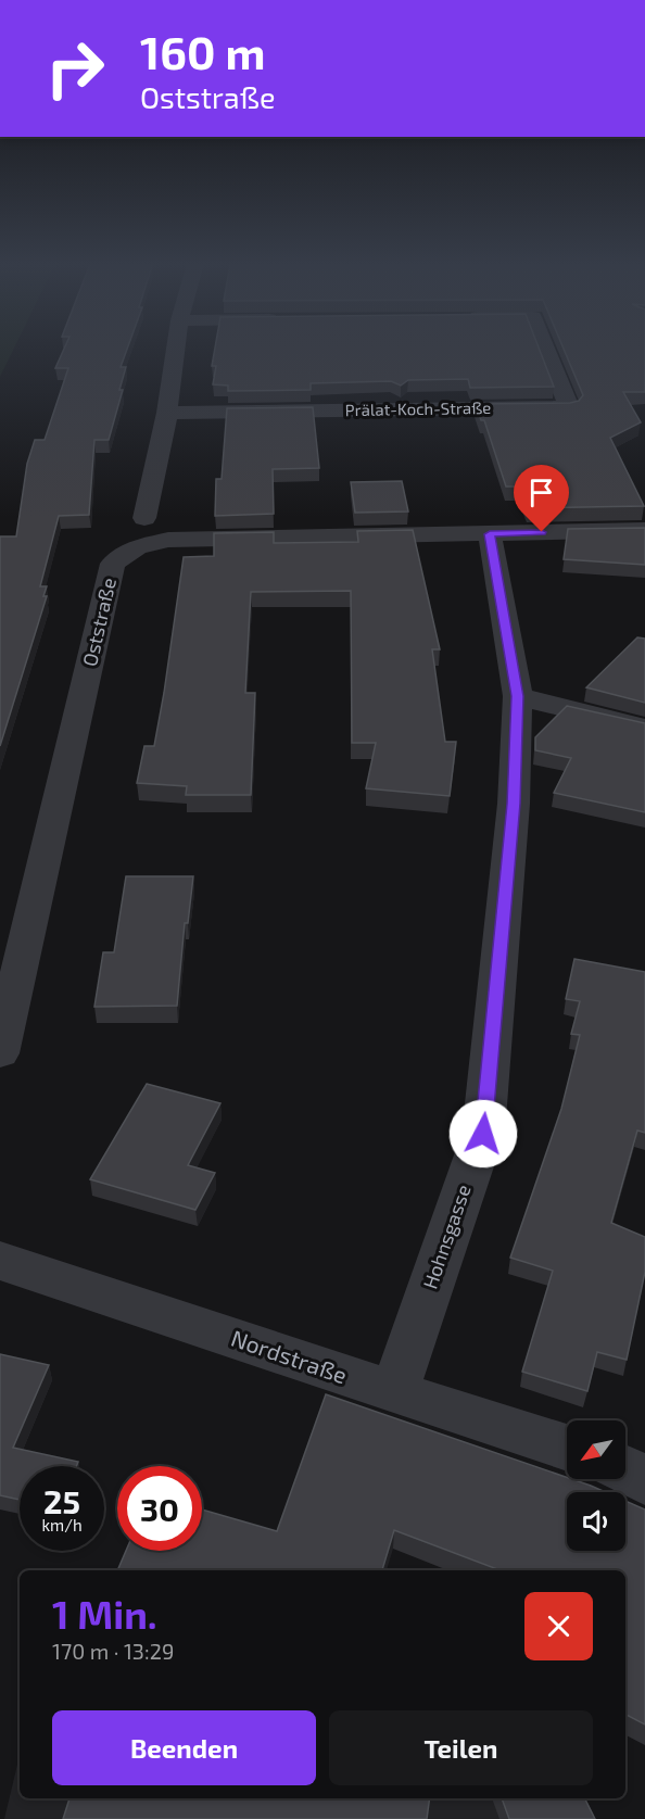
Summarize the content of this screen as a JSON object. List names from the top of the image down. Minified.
{"streets":{"street":["Prälat-Koch-Straße","Oststraße","Hohnsgasse","Nordstraße"]},"crossings":[["Oststraße","Hohnsgasse"],["Hohnsgasse","Nordstraße"]],"north":"bottom left","page":{"turn":["160 m","Oststraße"],"speed":"25 km/h","limit":"30","heading":["1 Min.","170 m · 13:29"],"buttons":["Beenden","Teilen"]}}
